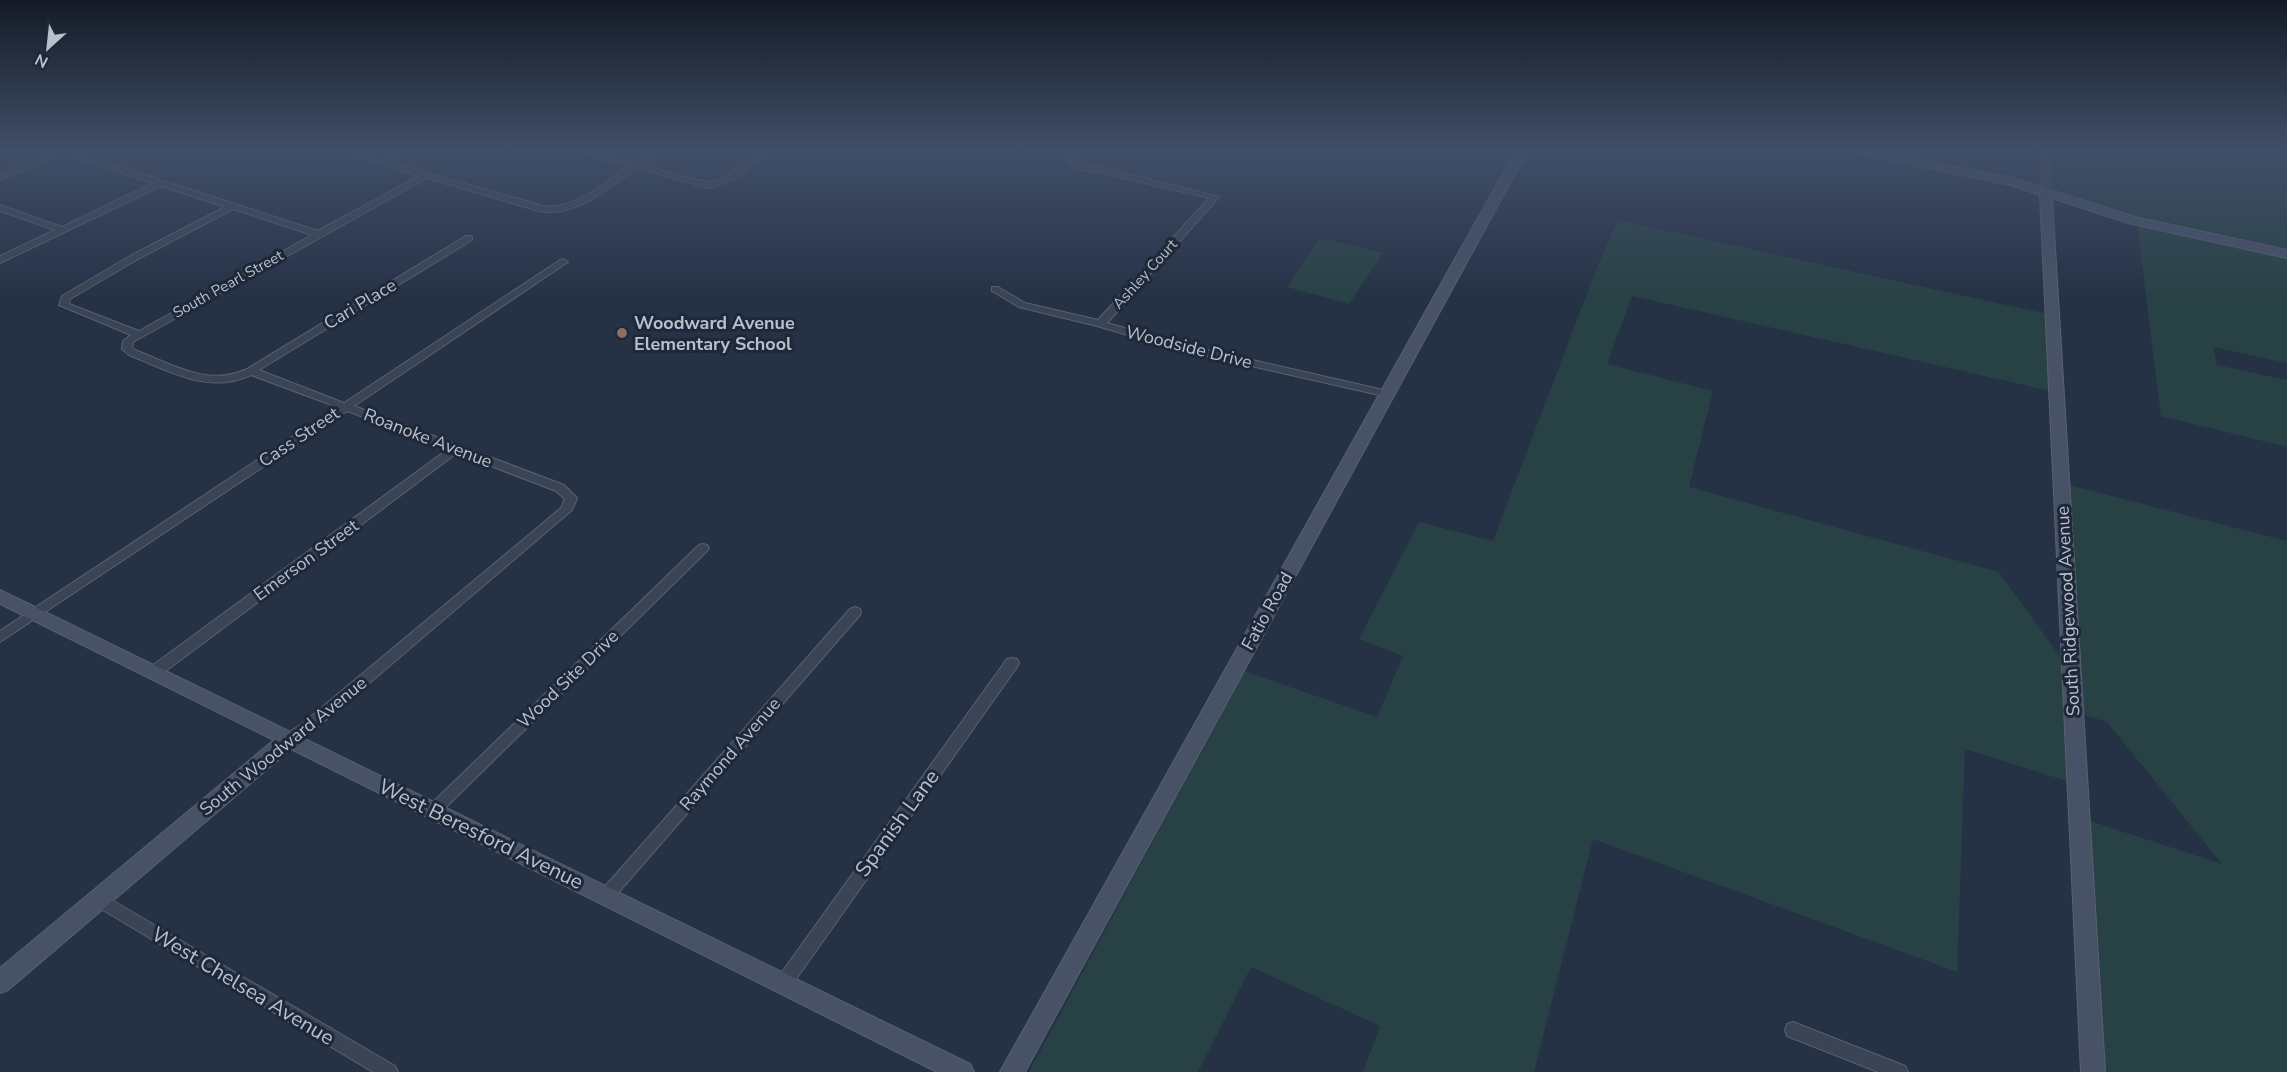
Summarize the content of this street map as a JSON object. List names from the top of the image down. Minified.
{"streets":{"street":["Ashley Court","South Pearl Street","Cari Place","Woodside Drive","Cass Street","Roanoke Avenue","Emerson Street","Fatio Road","South Ridgewood Avenue","Wood Site Drive","South Woodward Avenue","Raymond Avenue","Spanish Lane","West Beresford Avenue","West Chelsea Avenue"]},"crossings":[["Ashley Court","Woodside Drive"],["Cari Place","Roanoke Avenue"],["Woodside Drive","Fatio Road"],["Cass Street","Roanoke Avenue"],["Cass Street","West Beresford Avenue"],["Roanoke Avenue","Emerson Street"],["Roanoke Avenue","South Woodward Avenue"],["Emerson Street","West Beresford Avenue"],["Wood Site Drive","West Beresford Avenue"],["South Woodward Avenue","West Beresford Avenue"],["South Woodward Avenue","West Chelsea Avenue"],["Raymond Avenue","West Beresford Avenue"],["Spanish Lane","West Beresford Avenue"]],"places":["Woodward Avenue Elementary School"],"north":"bottom left"}
